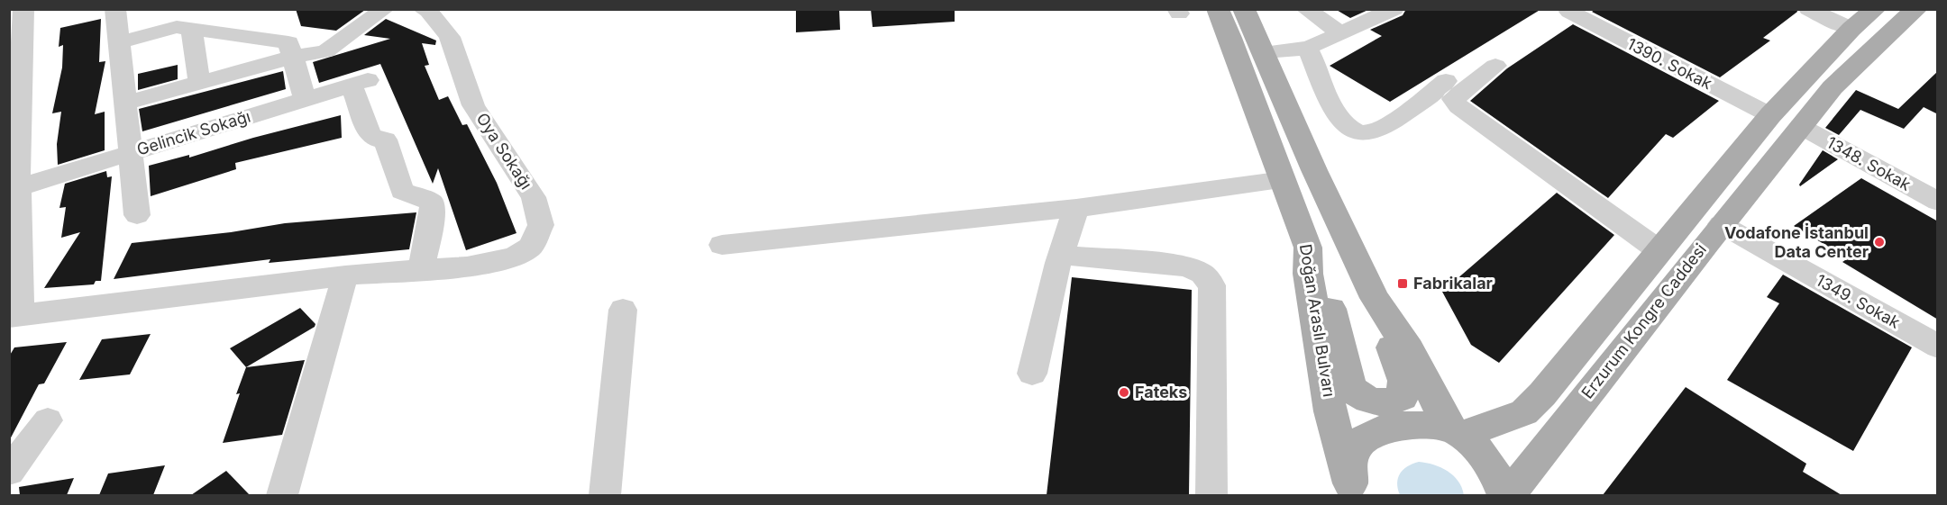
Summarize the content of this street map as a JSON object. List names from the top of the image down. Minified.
{"streets":{"main road":["Doğan Araslı Bulvarı","Erzurum Kongre Caddesi"],"street":["1390. Sokak","Gelincik Sokağı","Oya Sokağı","1348. Sokak","1349. Sokak"]},"crossings":[["1390. Sokak","Erzurum Kongre Caddesi"],["Gelincik Sokağı","Oya Sokağı"],["1348. Sokak","Erzurum Kongre Caddesi"],["1349. Sokak","Erzurum Kongre Caddesi"]],"places":{"other":["Vodafone İstanbul Data Center","Fateks"],"transit":["Fabrikalar"]}}
